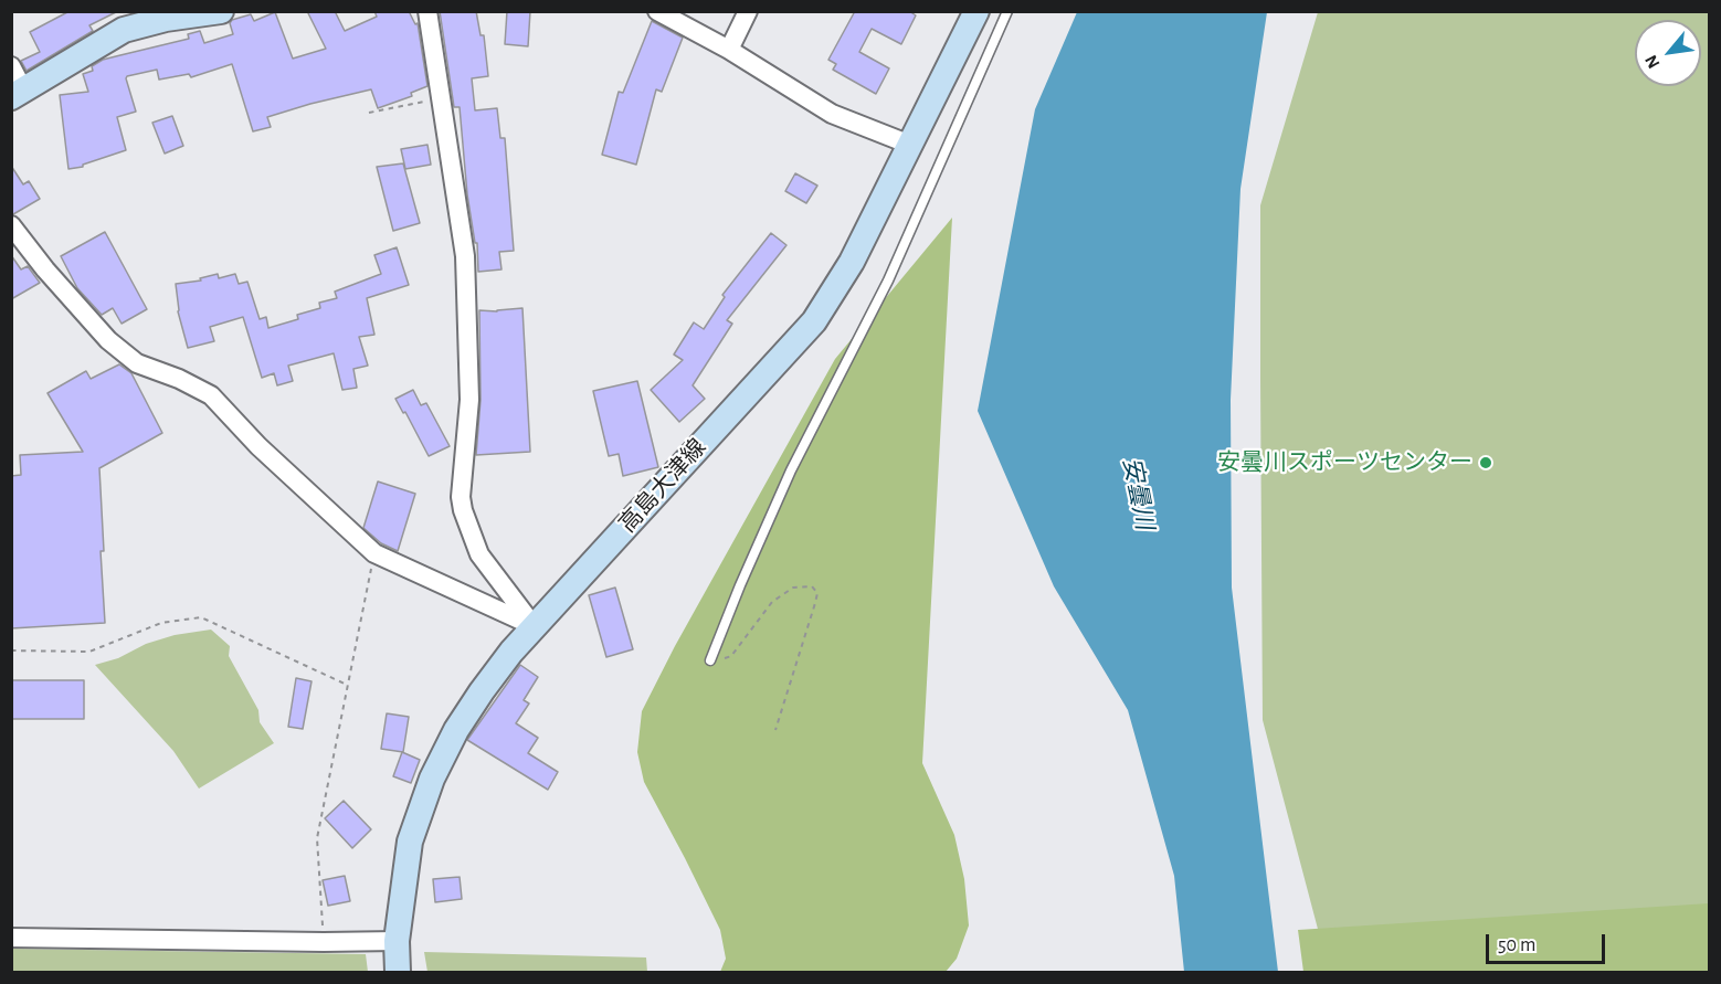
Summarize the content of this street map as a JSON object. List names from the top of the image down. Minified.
{"streets":{"main road":["高島大津線"]},"water":["安曇川"],"places":["安曇川スポーツセンター"],"scale_bar":"50 m","north":"bottom left"}
